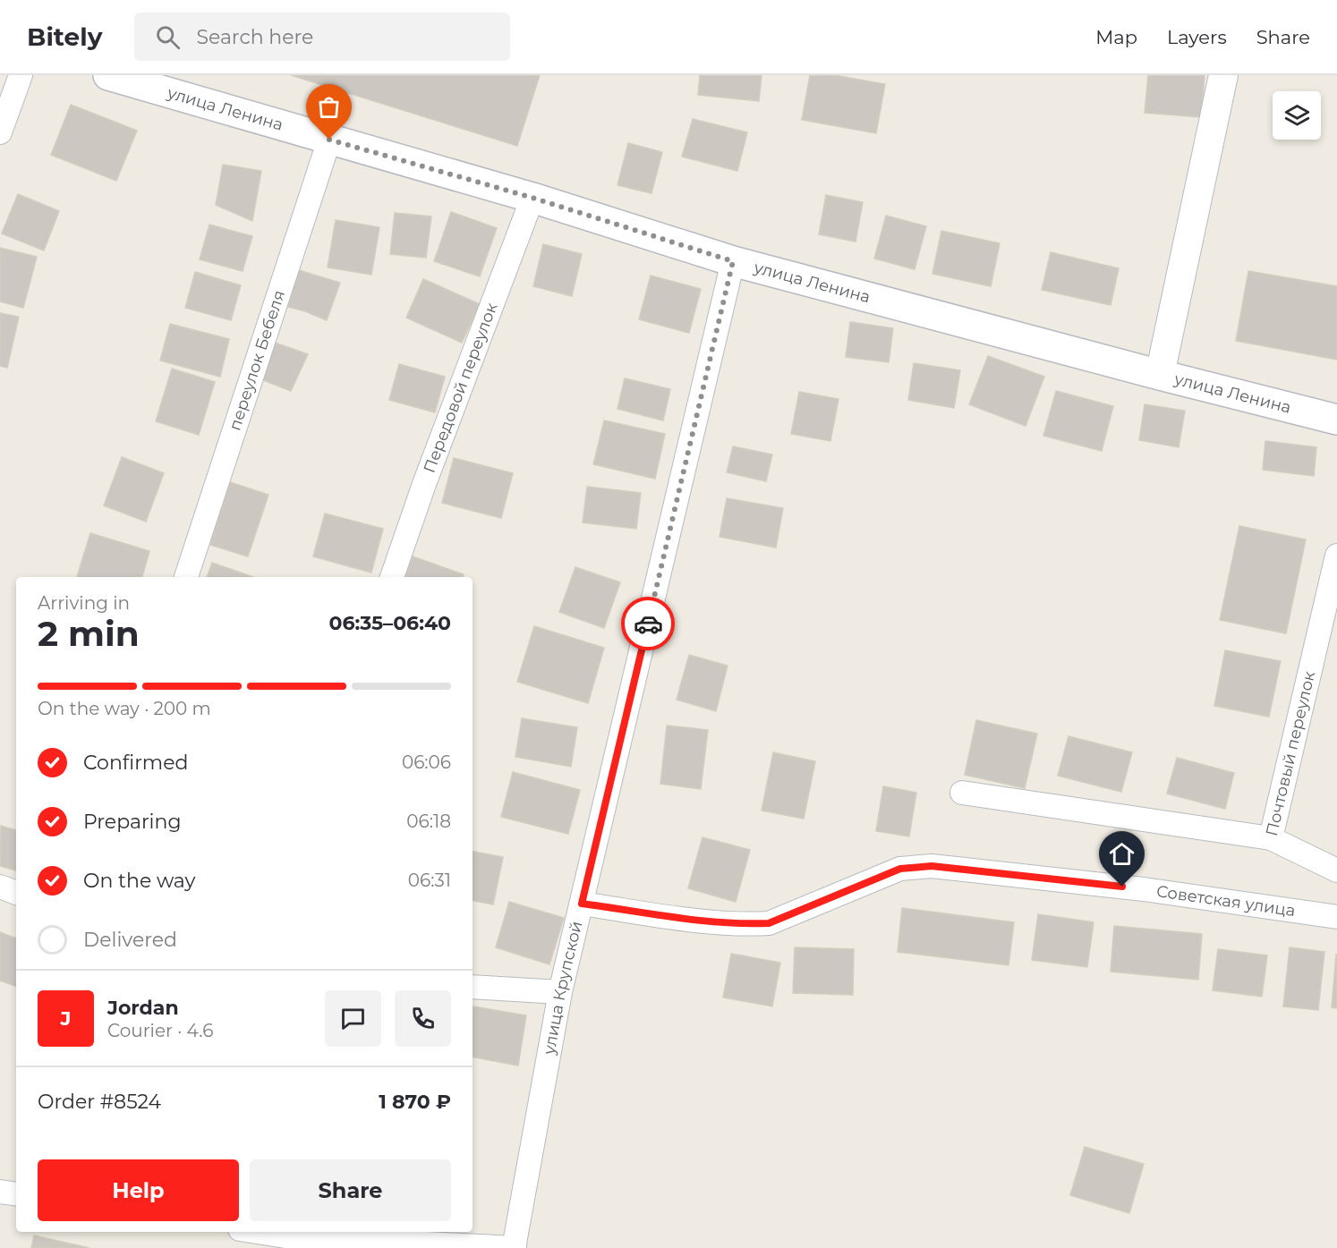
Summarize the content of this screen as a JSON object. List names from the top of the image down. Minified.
{"streets":{"main road":["улица Ленина"],"street":["переулок Бебеля","Передовой переулок","Почтовый переулок","Советская улица","улица Крупской"]},"crossings":[["улица Ленина","переулок Бебеля"],["улица Ленина","Передовой переулок"],["улица Ленина","улица Крупской"],["Советская улица","улица Крупской"]],"page":{"header":"Bitely","search":"Search here","nav":["Map","Layers","Share"],"heading":["2 min","Arriving in","06:35–06:40"],"panel":["Jordan","Courier · 4.6","Order #8524","1 870 ₽"],"bar":"On the way · 200 m","list":[["Confirmed","06:06"],["Preparing","06:18"],["On the way","06:31"],"Delivered"],"round":"J","buttons":["Help","Share"]}}
